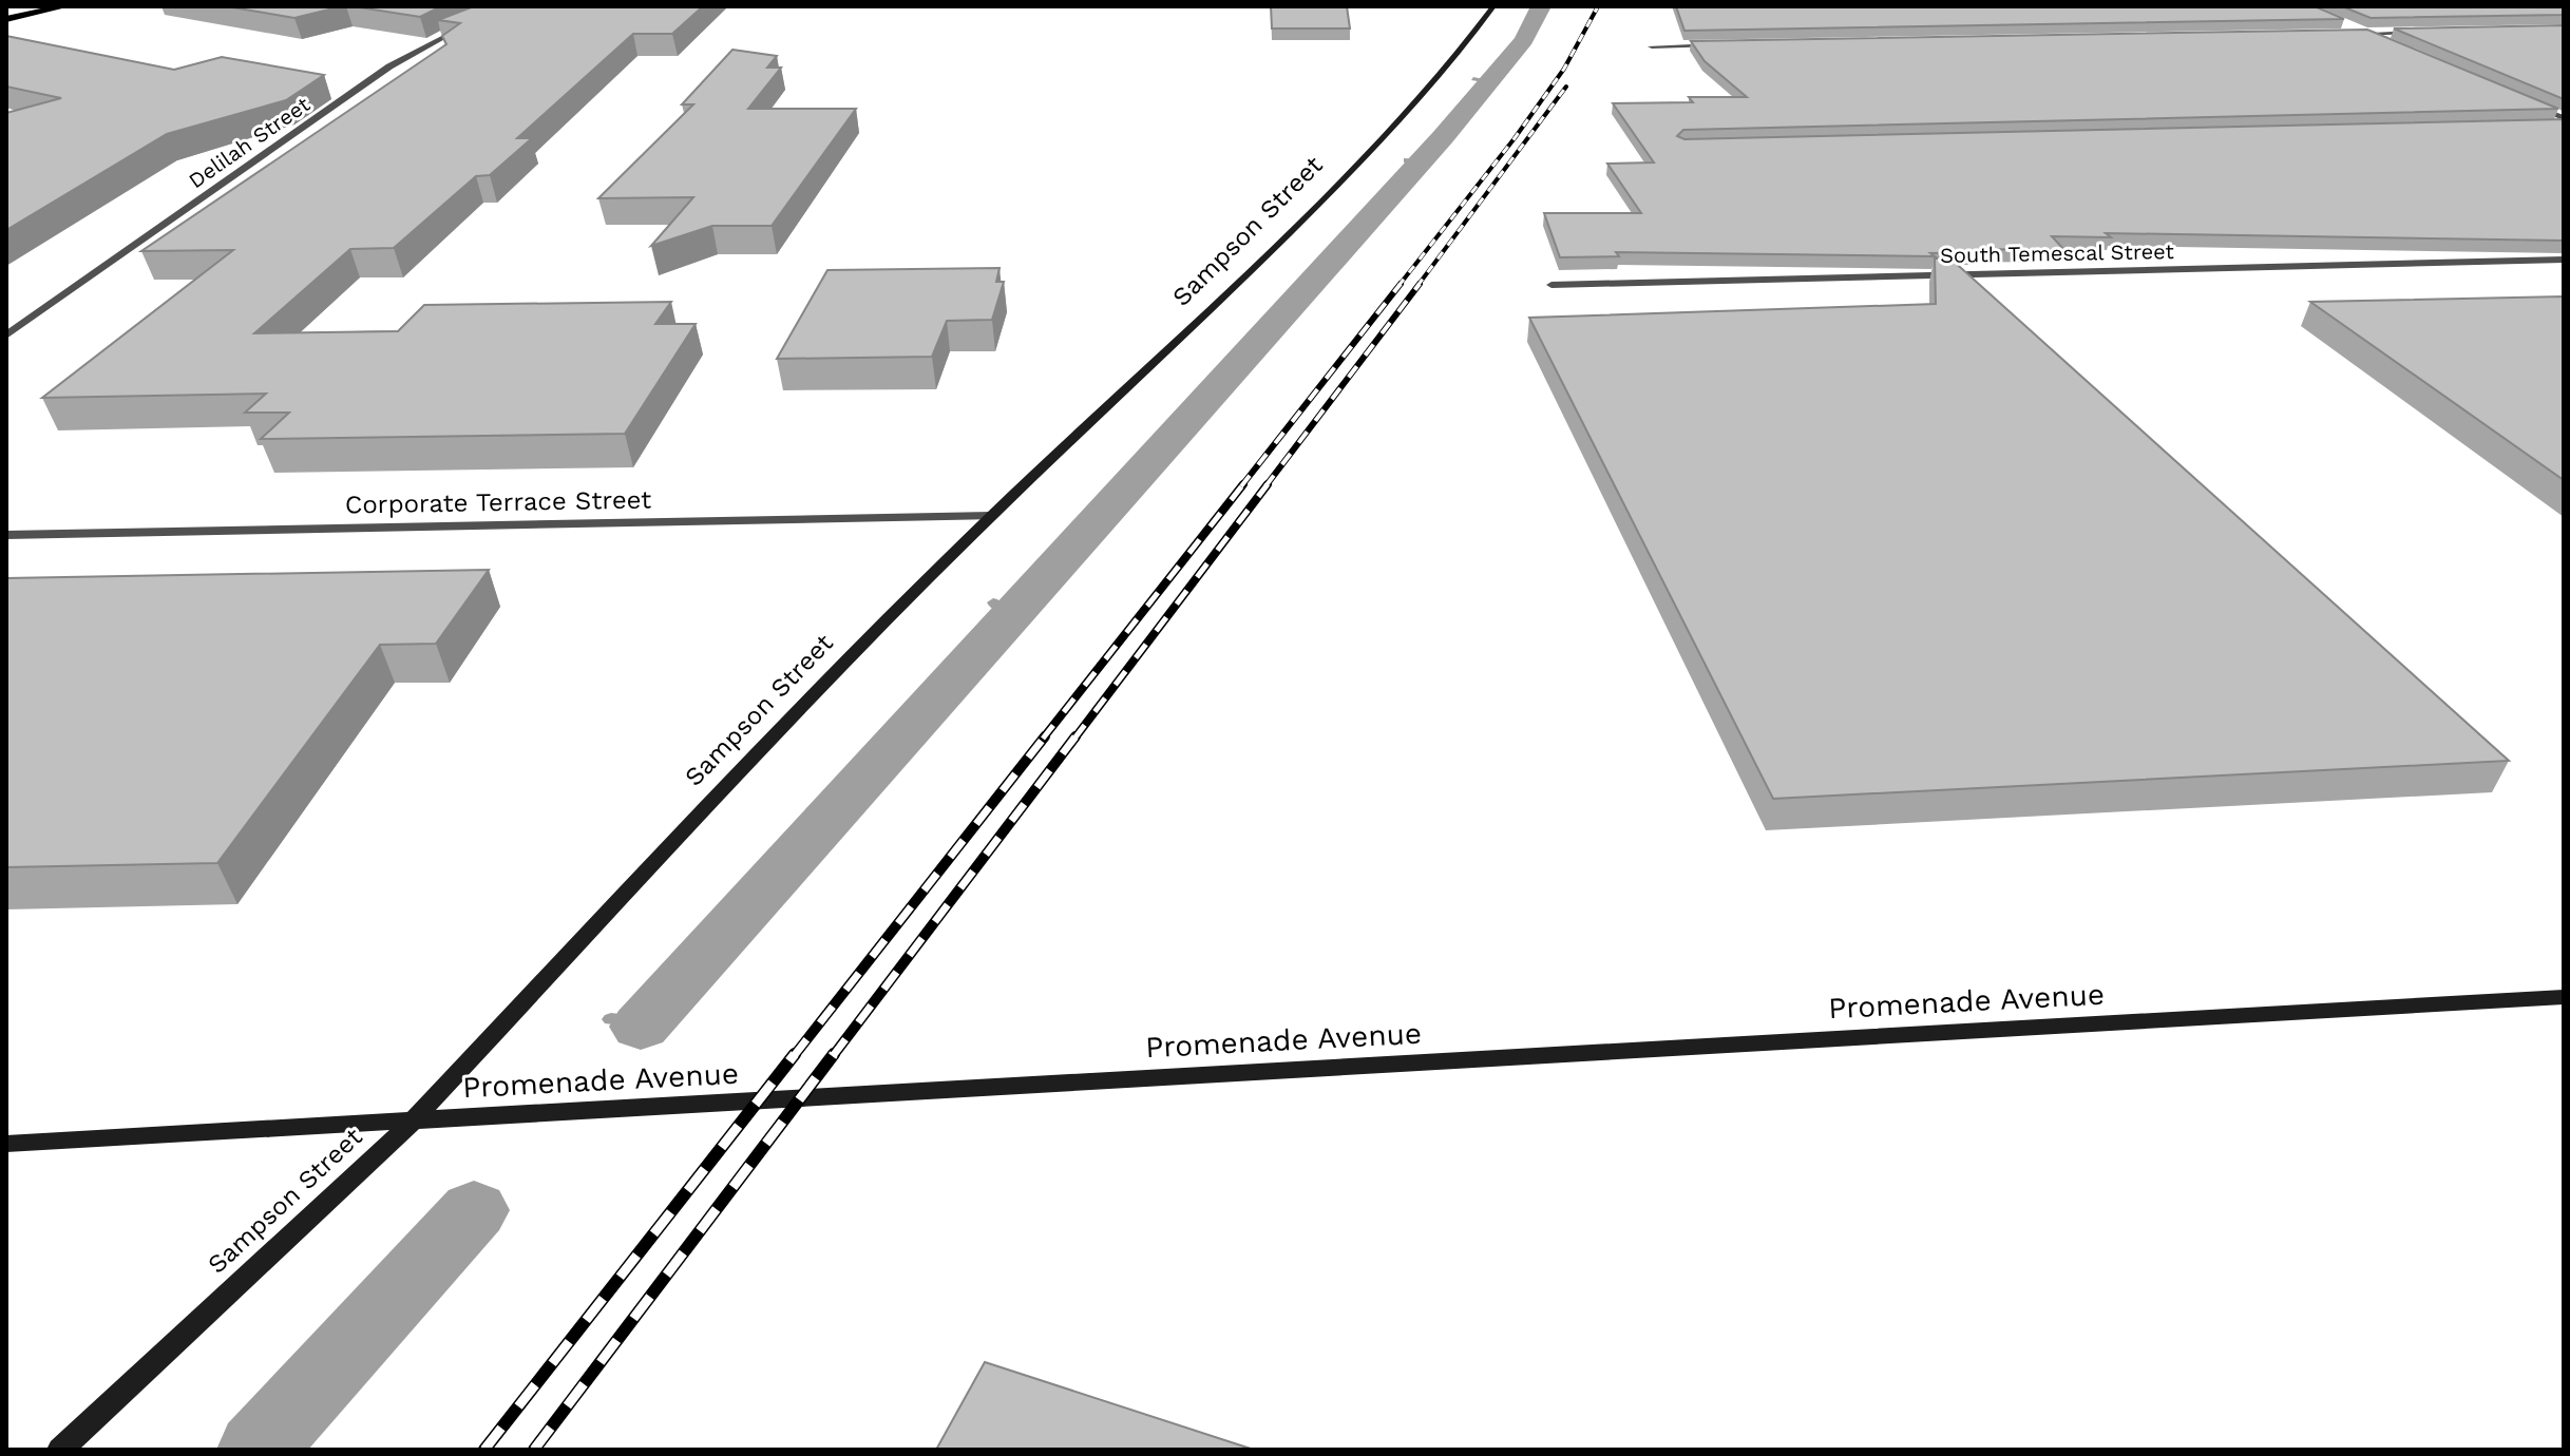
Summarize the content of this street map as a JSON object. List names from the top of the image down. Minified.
{"streets":{"street":["Delilah Street","Sampson Street","South Temescal Street","Corporate Terrace Street","Promenade Avenue"]},"crossings":[["Sampson Street","Corporate Terrace Street"]]}
